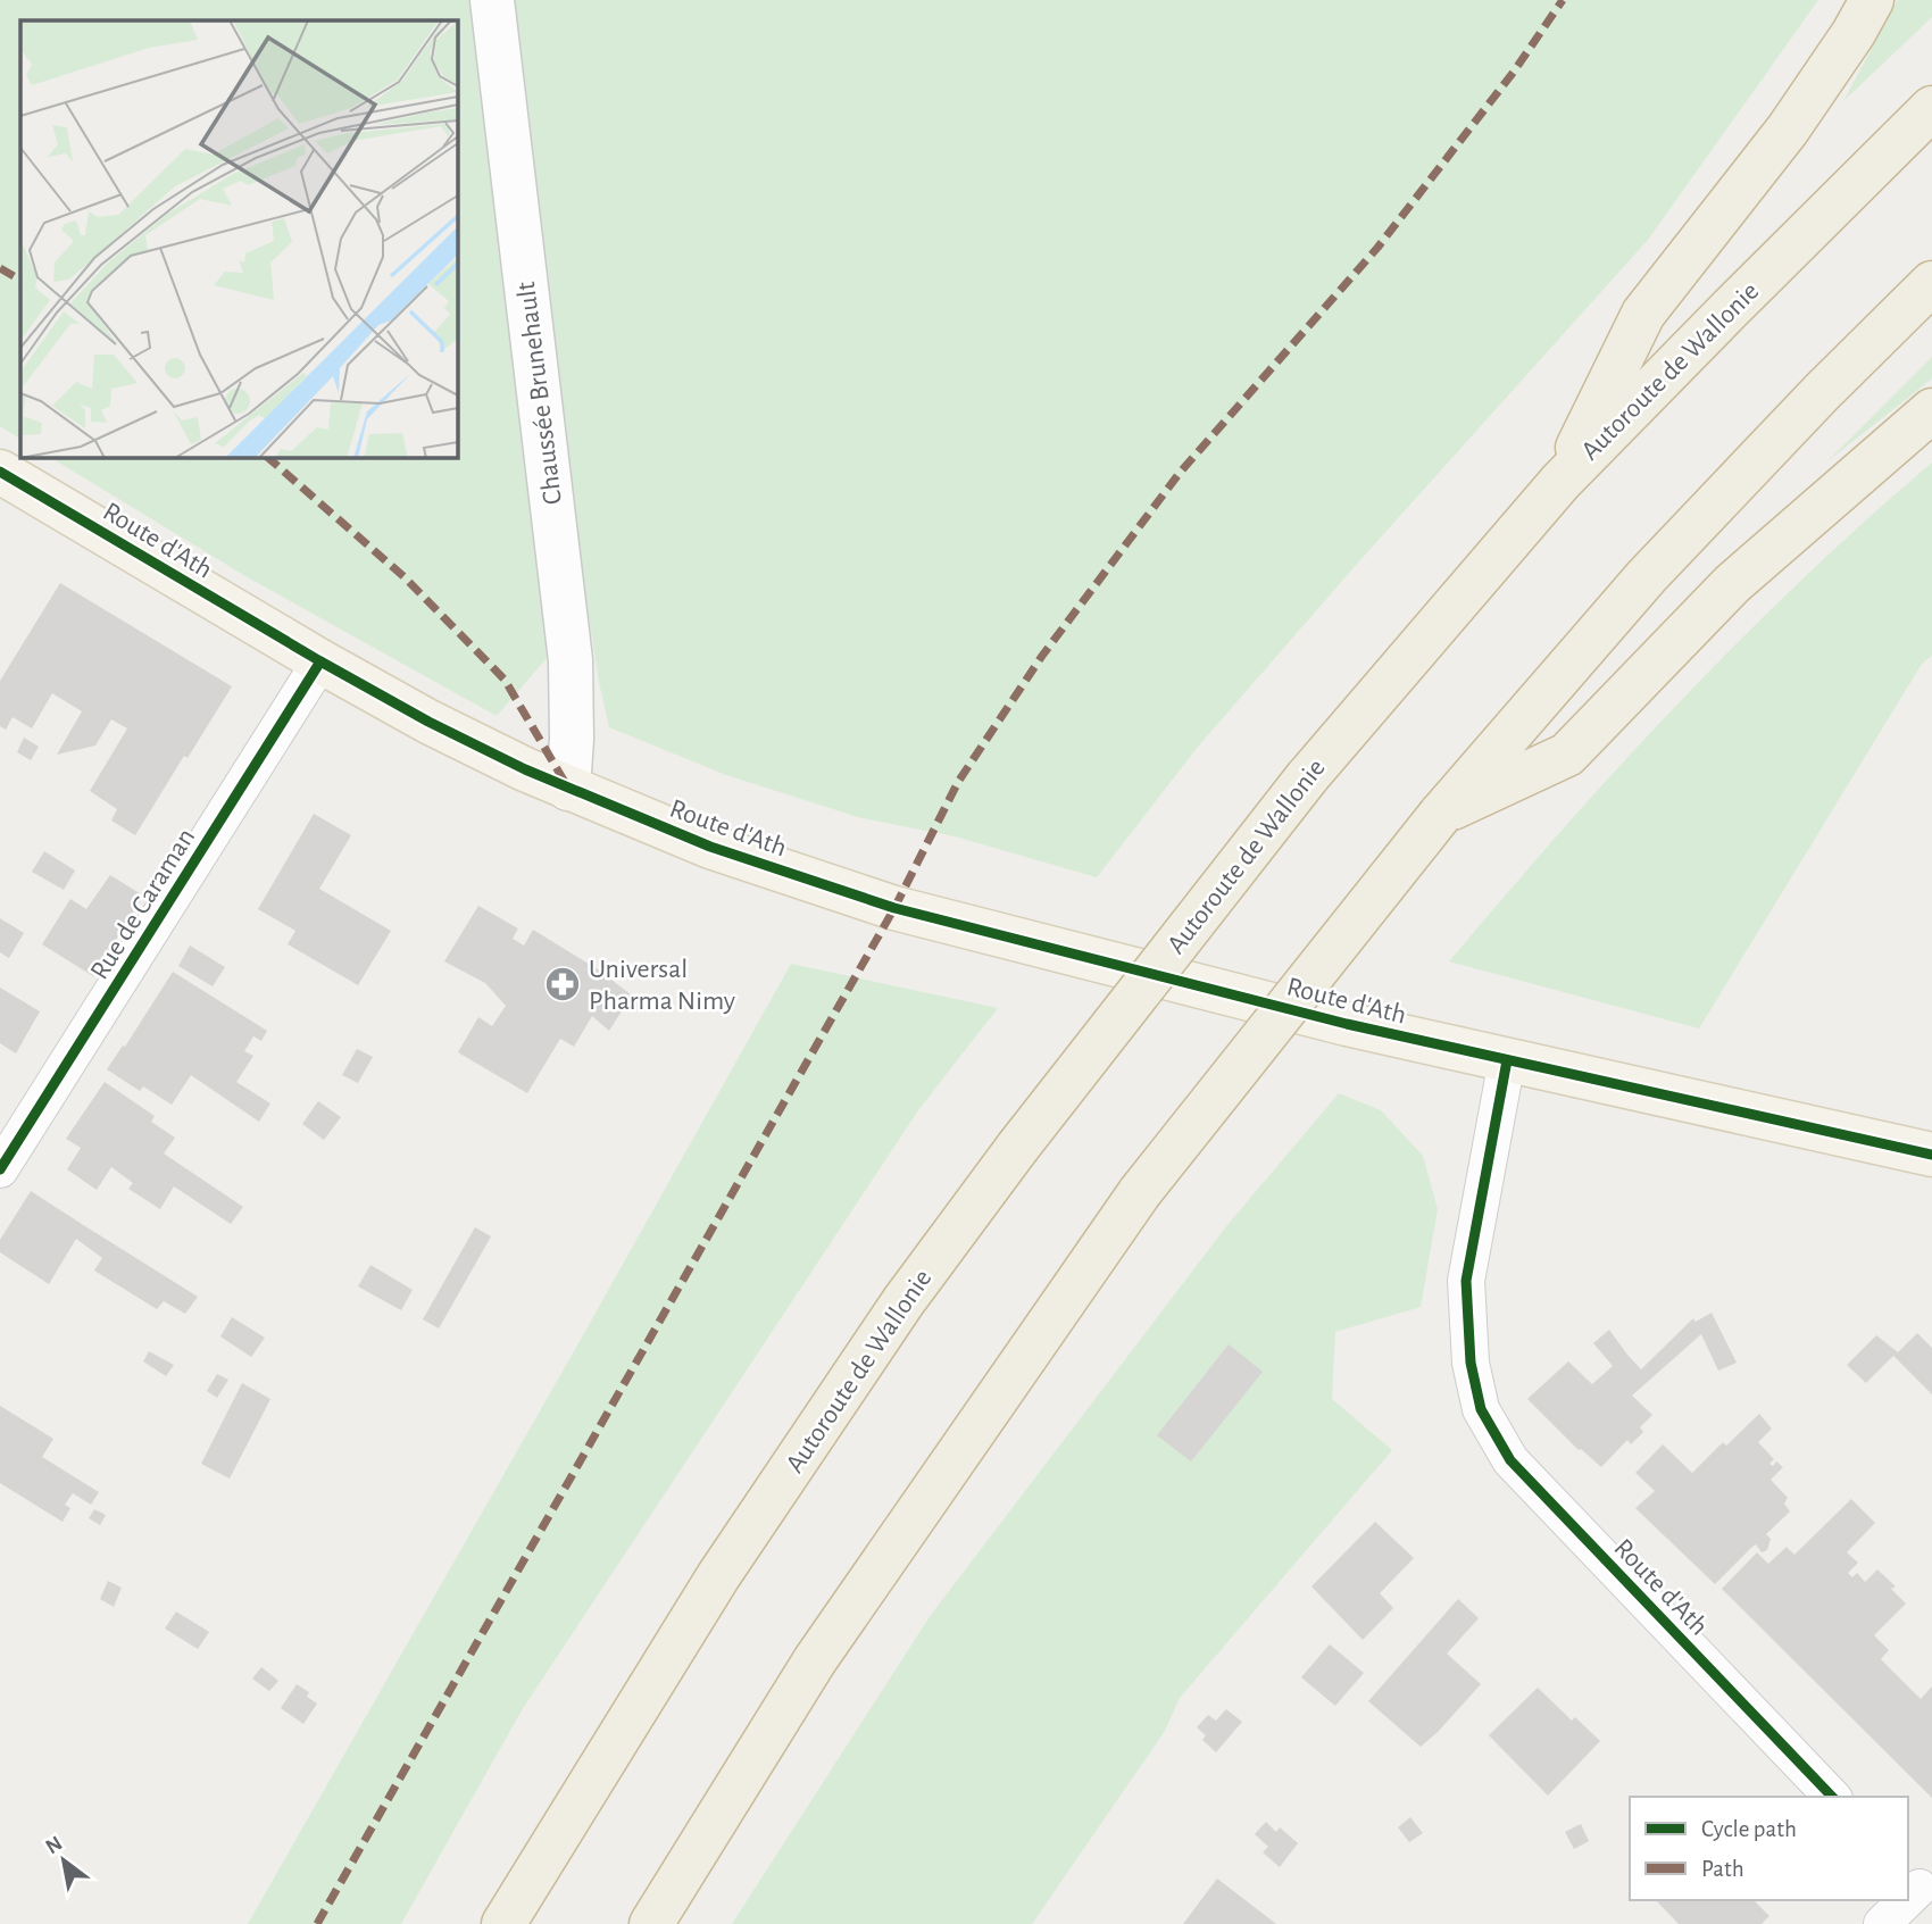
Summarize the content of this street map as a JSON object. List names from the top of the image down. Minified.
{"streets":{"highway":["Autoroute de Wallonie"],"main road":["Chaussée Brunehault","Route d'Ath"],"street":["Rue de Caraman"]},"crossings":[["Chaussée Brunehault","Route d'Ath"],["Route d'Ath","Rue de Caraman"]],"places":{"pharmacy":["Universal Pharma Nimy"]},"legend":["Cycle path","Path"],"north":"top left"}
